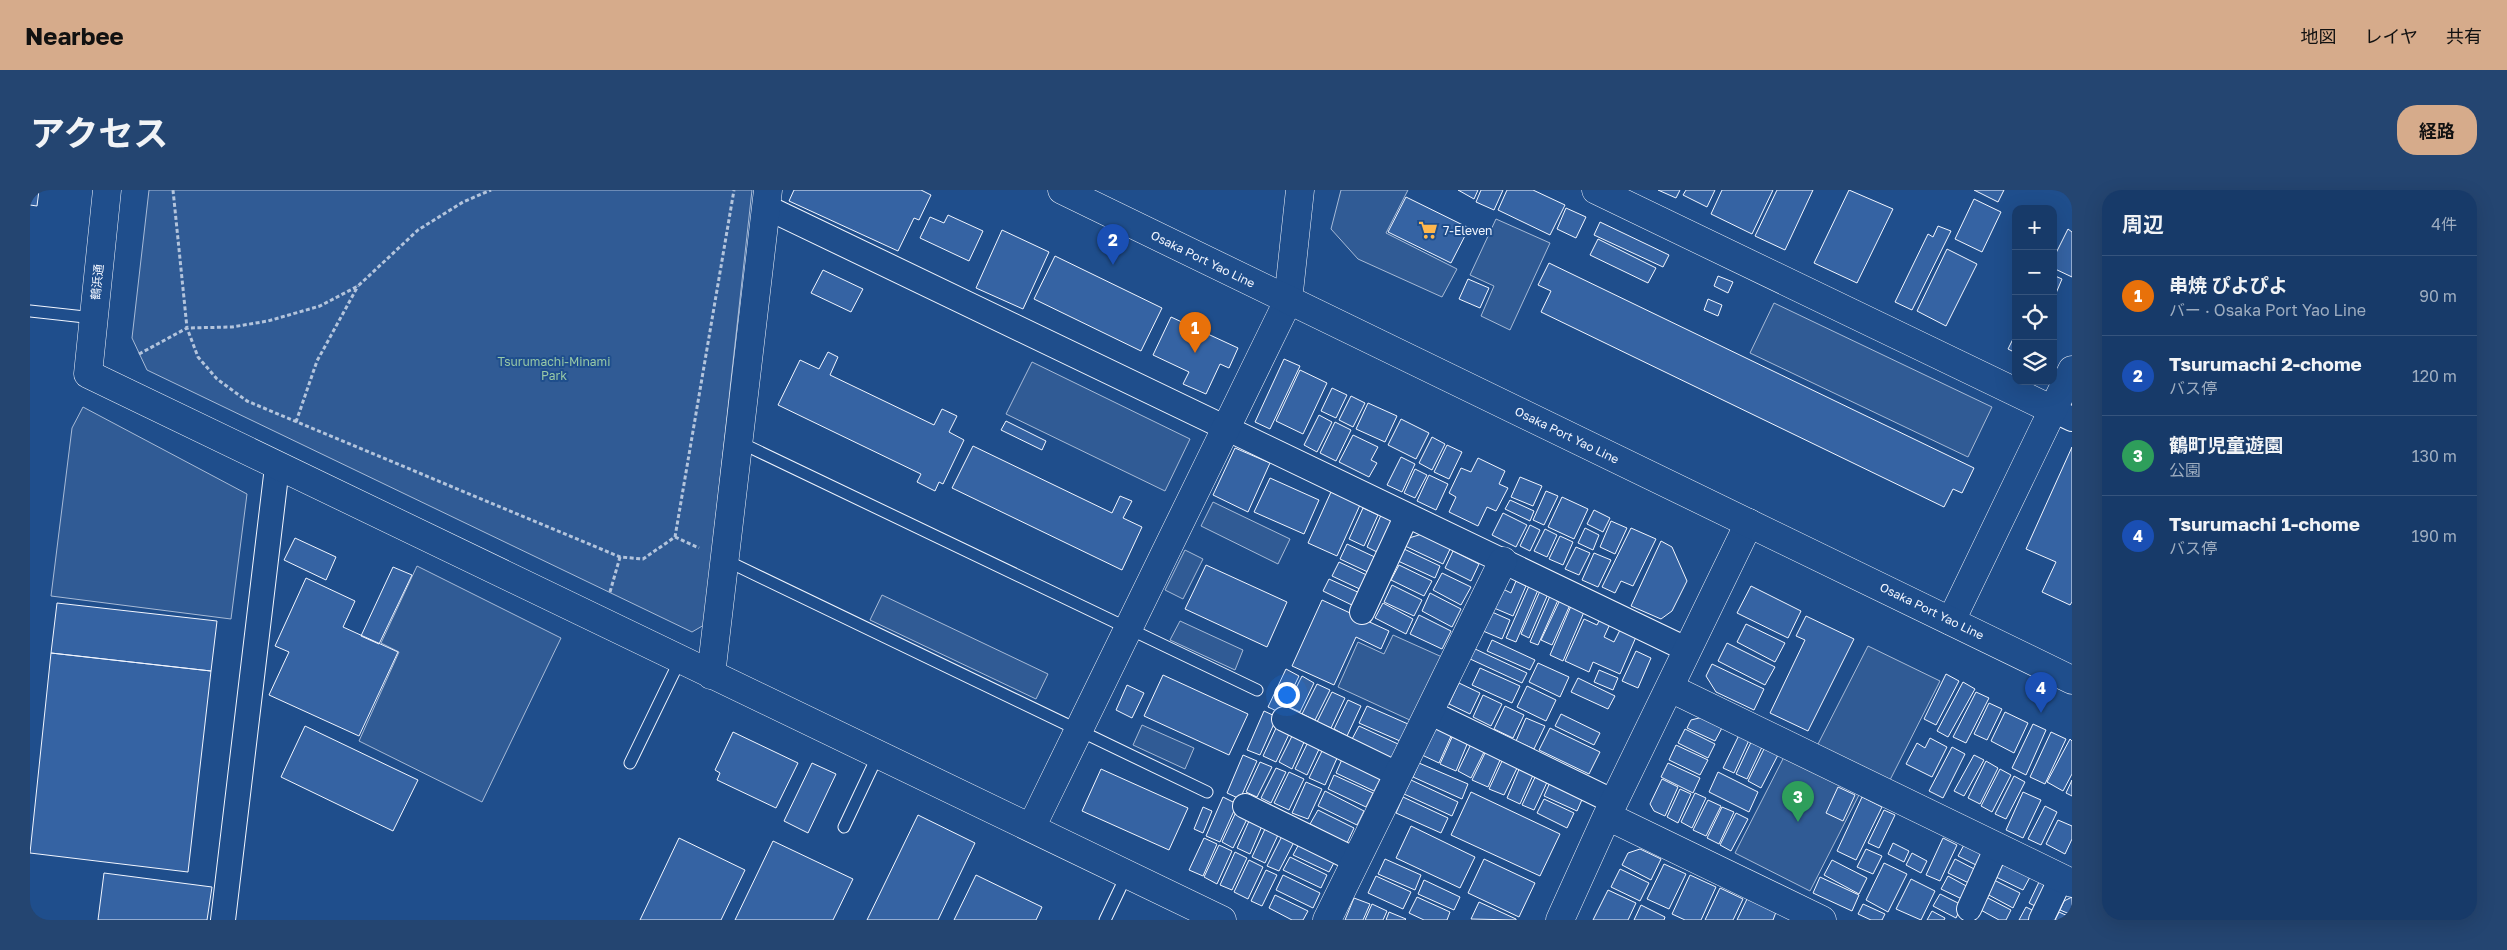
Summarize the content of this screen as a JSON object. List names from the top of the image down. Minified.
{"streets":{"street":["Osaka Port Yao Line","鶴浜通"]},"parks":["Tsurumachi-Minami Park"],"places":{"supermarket":["7-Eleven"]},"page":{"header":"Nearbee","nav":["地図","レイヤ","共有"],"title":"アクセス","buttons":"経路","heading":["周辺","4件"],"map_buttons":["+","−"],"pins":["2","1","4","3"],"list":[{"mark":"1","name":"串焼 ぴよぴよ","note":"バー · Osaka Port Yao Line","value":"90 m"},{"mark":"2","name":"Tsurumachi 2-chome","note":"バス停","value":"120 m"},{"mark":"3","name":"鶴町児童遊園","note":"公園","value":"130 m"},{"mark":"4","name":"Tsurumachi 1-chome","note":"バス停","value":"190 m"}]}}
